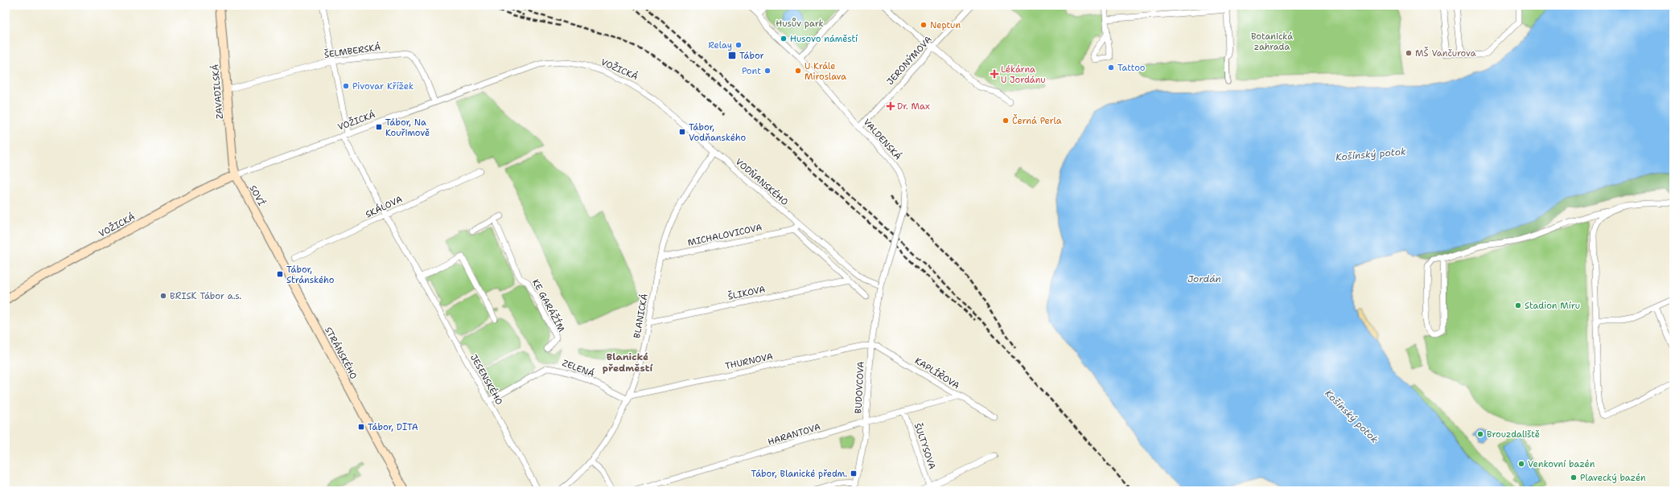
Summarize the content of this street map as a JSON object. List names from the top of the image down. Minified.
{"streets":{"main road":["VOŽICKÁ","ZAVADILSKÁ","SOVÍ","STRÁNSKÉHO"],"street":["ŠELMBERSKÁ","JERONÝMOVA","VALDENSKÁ","VODŇANSKÉHO","SKÁLOVA","MICHALOVICOVA","ŠLIKOVA","KE GARÁŽÍM","BLANICKÁ","THURNOVA","ZELENÁ","KAPLÍŘOVA","JESENSKÉHO","BUDOVCOVA","HARANTOVA","ŠULTYSOVA"]},"crossings":[["ŠELMBERSKÁ","VOŽICKÁ"],["ŠELMBERSKÁ","ZAVADILSKÁ"],["ŠELMBERSKÁ","JESENSKÉHO"],["JERONÝMOVA","VALDENSKÁ"],["VOŽICKÁ","ZAVADILSKÁ"],["VOŽICKÁ","VODŇANSKÉHO"],["VOŽICKÁ","SOVÍ"],["VOŽICKÁ","BLANICKÁ"],["VOŽICKÁ","JESENSKÉHO"],["ZAVADILSKÁ","SOVÍ"],["VALDENSKÁ","VODŇANSKÉHO"],["VALDENSKÁ","BUDOVCOVA"],["VODŇANSKÉHO","BLANICKÁ"],["VODŇANSKÉHO","BUDOVCOVA"],["SOVÍ","STRÁNSKÉHO"],["SKÁLOVA","JESENSKÉHO"],["MICHALOVICOVA","BLANICKÁ"],["ŠLIKOVA","BLANICKÁ"],["BLANICKÁ","THURNOVA"],["BLANICKÁ","ZELENÁ"],["THURNOVA","ZELENÁ"],["THURNOVA","KAPLÍŘOVA"],["THURNOVA","BUDOVCOVA"],["ZELENÁ","JESENSKÉHO"],["KAPLÍŘOVA","BUDOVCOVA"],["KAPLÍŘOVA","HARANTOVA"],["BUDOVCOVA","HARANTOVA"],["HARANTOVA","ŠULTYSOVA"]],"districts":["Blanické předměstí"],"water":["Košínský potok","Jordán"],"parks":["Husův park","Botanická zahrada"],"places":{"other":["Neptun","Husovo náměstí","Relay","MŠ Vančurova","Tattoo","Pont","U Krále Miroslava","Pivovar Křížek","Černá Perla","BRISK Tábor a.s.","Stadion Míru","Brouzdaliště","Venkovní bazén","Plavecký bazén"],"transit":["Tábor","Tábor, Na Kouřimově","Tábor, Vodňanského","Tábor, Stránského","Tábor, DITA","Tábor, Blanické předm."],"health":["Lékárna U Jordánu","Dr. Max"]}}
